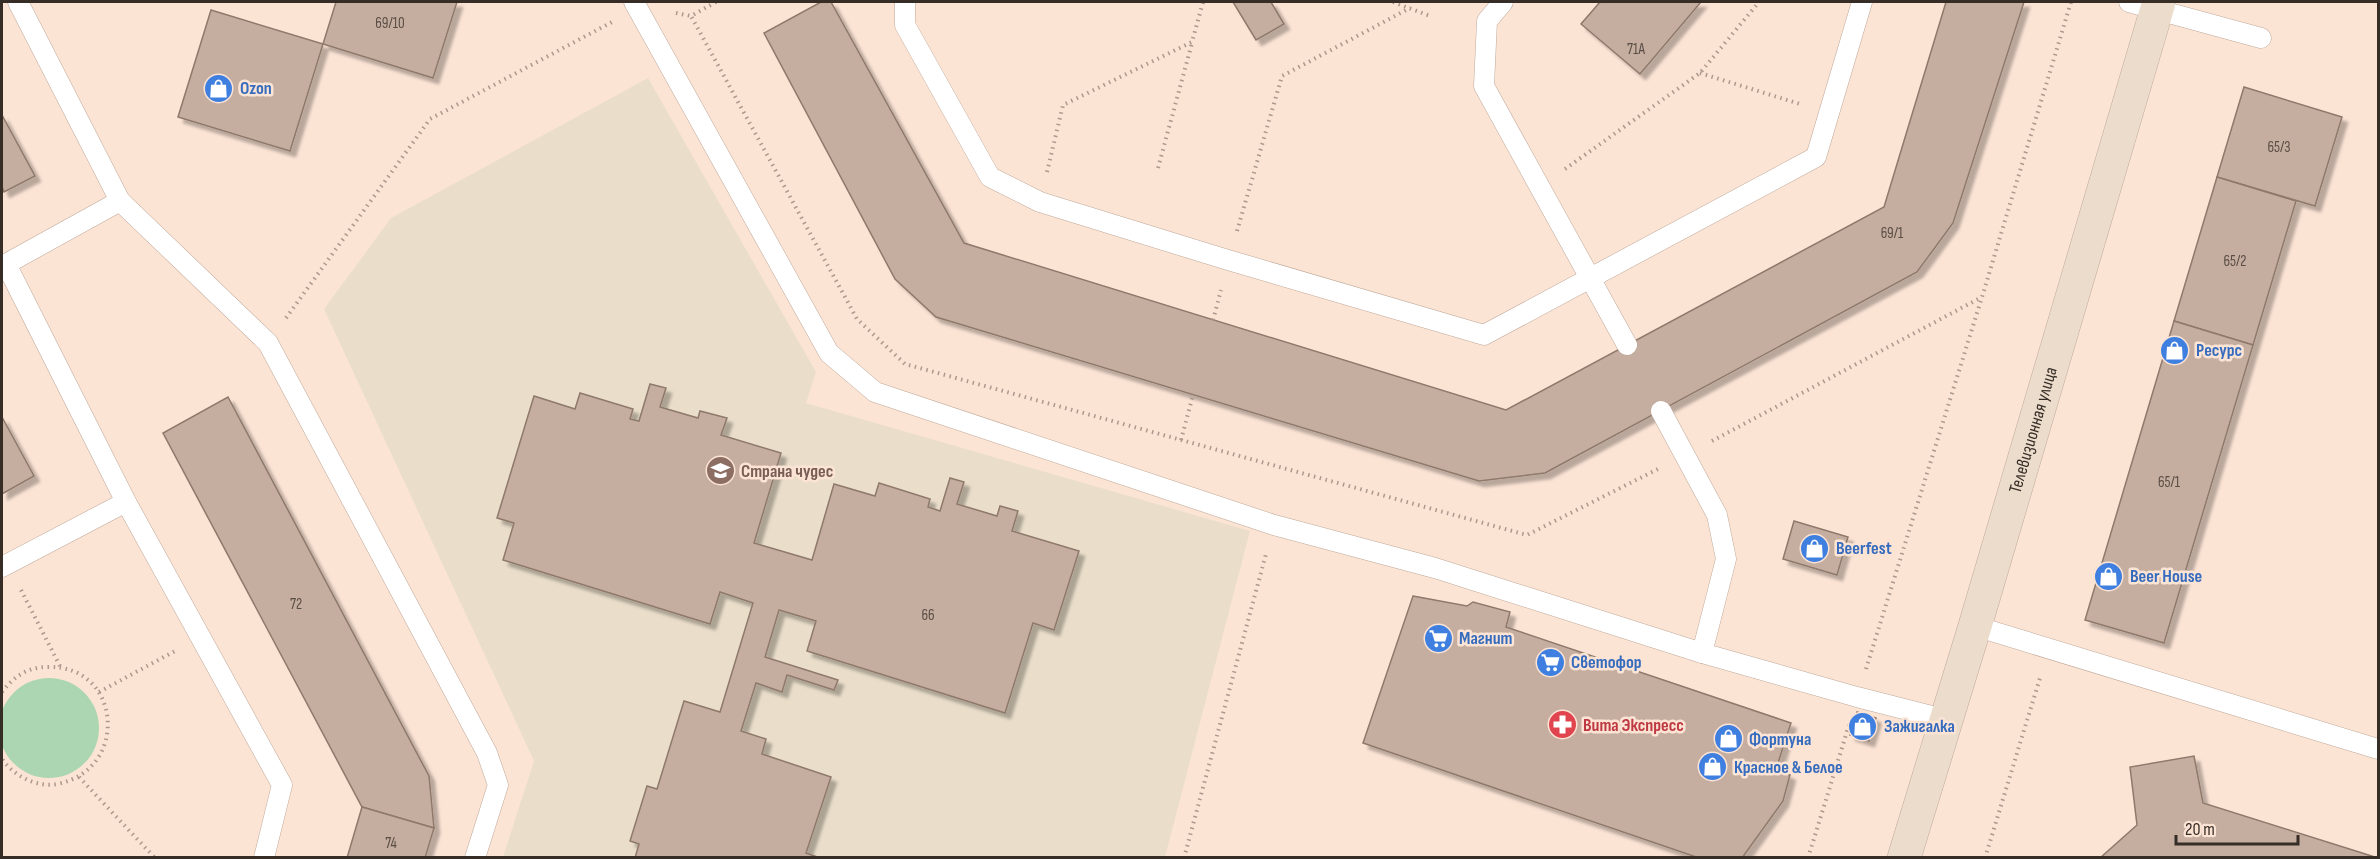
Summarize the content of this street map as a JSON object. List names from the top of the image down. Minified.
{"streets":{"street":["Телевизионная улица"]},"places":{"shop":["Ozon","Ресурс","Beerfest","Beer House","Зажигалка","Фортуна","Красное & Белое"],"school or university":["Страна чудес"],"supermarket":["Магнит","Светофор"],"pharmacy":["Вита Экспресс"]},"house_numbers":["69/10","71А","65/3","69/1","65/2","65/1","72","66","74"],"scale_bar":"20 m"}
